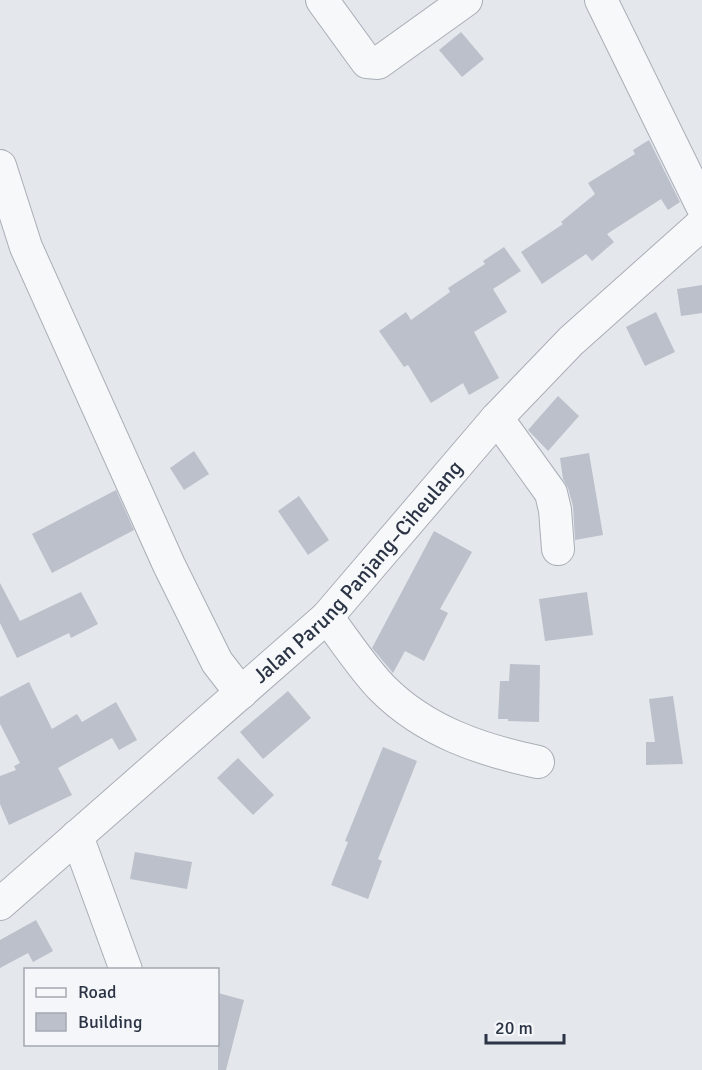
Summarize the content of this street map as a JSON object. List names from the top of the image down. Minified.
{"streets":{"street":["Jalan Parung Panjang–Ciheulang"]},"legend":["Road","Building"],"scale_bar":"20 m"}
